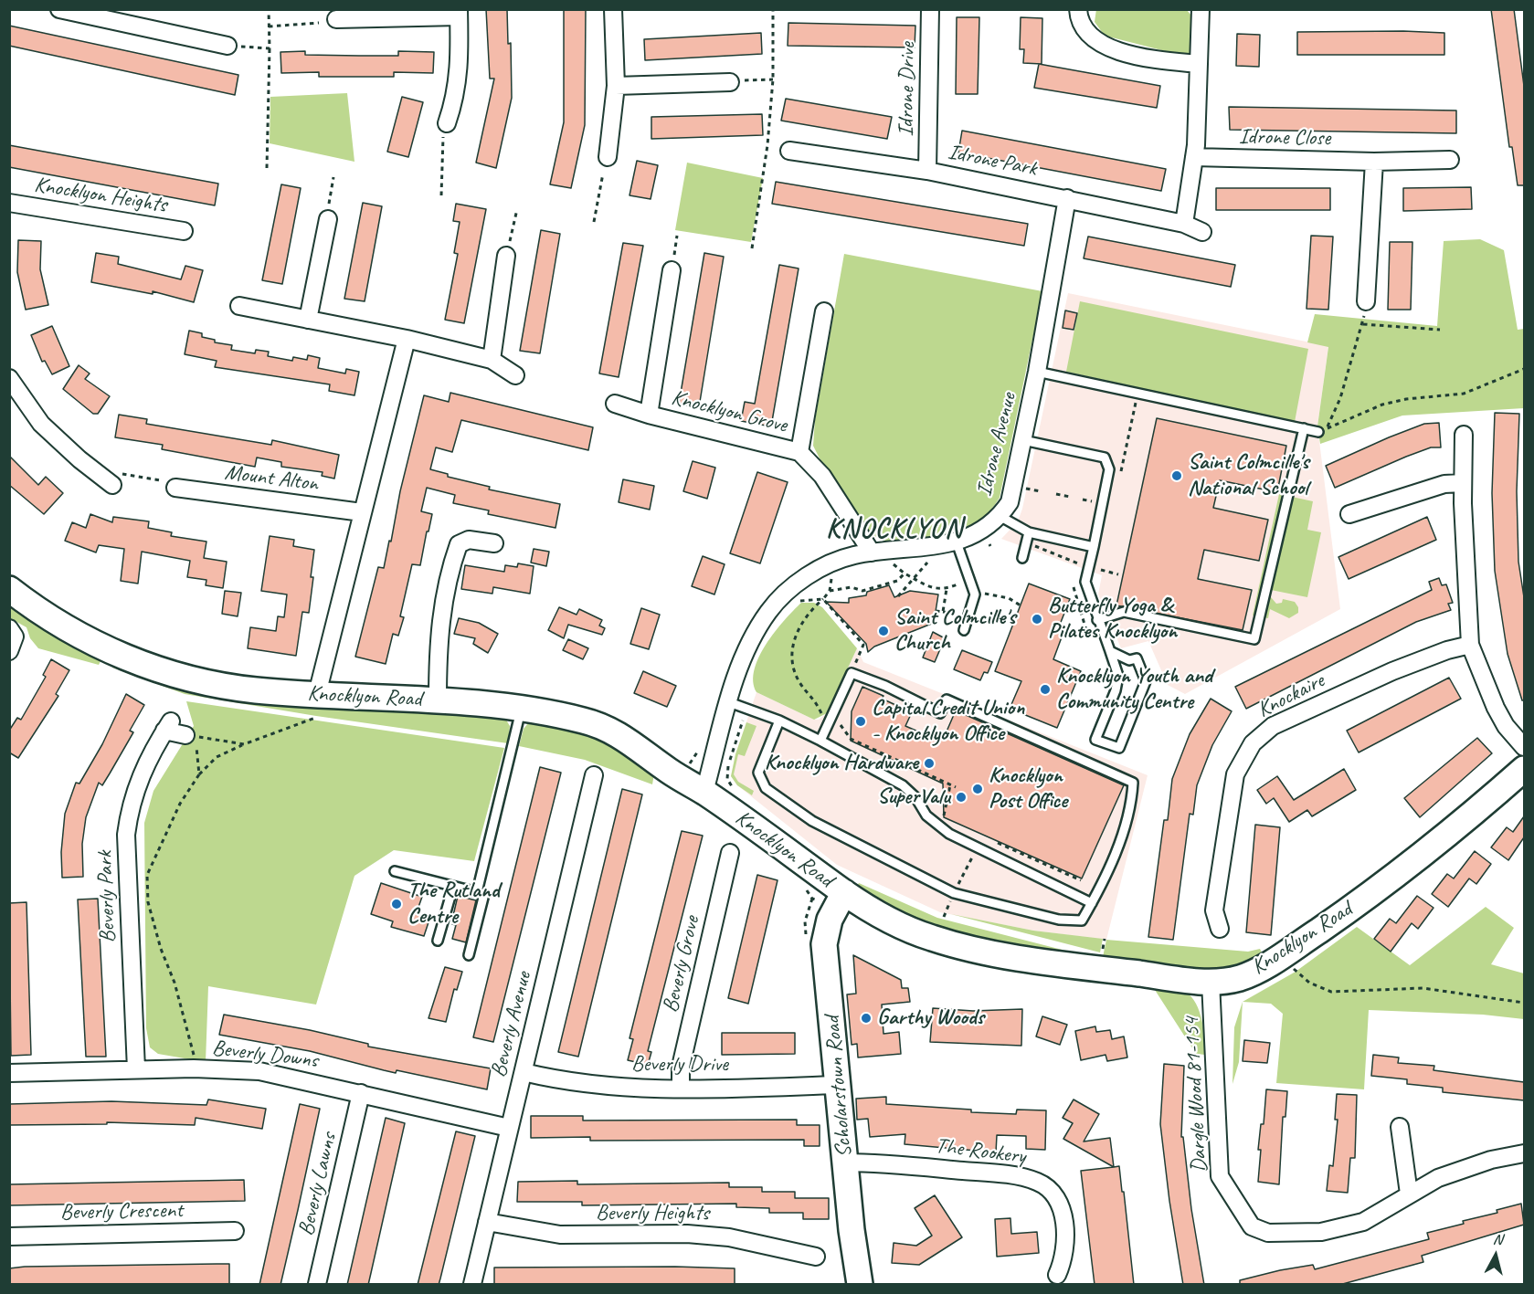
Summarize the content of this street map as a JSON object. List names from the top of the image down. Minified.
{"streets":{"street":["Idrone Drive","Idrone Close","Idrone Park","Knocklyon Heights","Knocklyon Grove","Idrone Avenue","Mount Alton","Knockaire","Knocklyon Road","Beverly Park","Beverly Grove","Beverly Avenue","Beverly Downs","Beverly Drive","Scholarstown Road","Dargle Wood 81-154","The Rookery","Beverly Lawns","Beverly Crescent","Beverly Heights"]},"crossings":[["Idrone Drive","Idrone Park"],["Idrone Park","Idrone Avenue"],["Knocklyon Grove","Idrone Avenue"],["Idrone Avenue","Knocklyon Road"],["Knocklyon Road","Scholarstown Road"],["Knocklyon Road","Dargle Wood 81-154"],["Beverly Park","Beverly Downs"],["Beverly Grove","Beverly Drive"],["Beverly Avenue","Beverly Downs"],["Beverly Avenue","Beverly Drive"],["Beverly Avenue","Beverly Heights"],["Beverly Downs","Beverly Lawns"],["Beverly Drive","Scholarstown Road"],["Scholarstown Road","The Rookery"]],"districts":["KNOCKLYON"],"places":["Saint Colmcille's National School","Butterfly Yoga & Pilates Knocklyon","Saint Colmcille's Church","Knocklyon Youth and Community Centre","Capital Credit Union - Knocklyon Office","Knocklyon Hardware","Knocklyon Post Office","SuperValu","The Rutland Centre","Garthy Woods"],"north":"top"}
